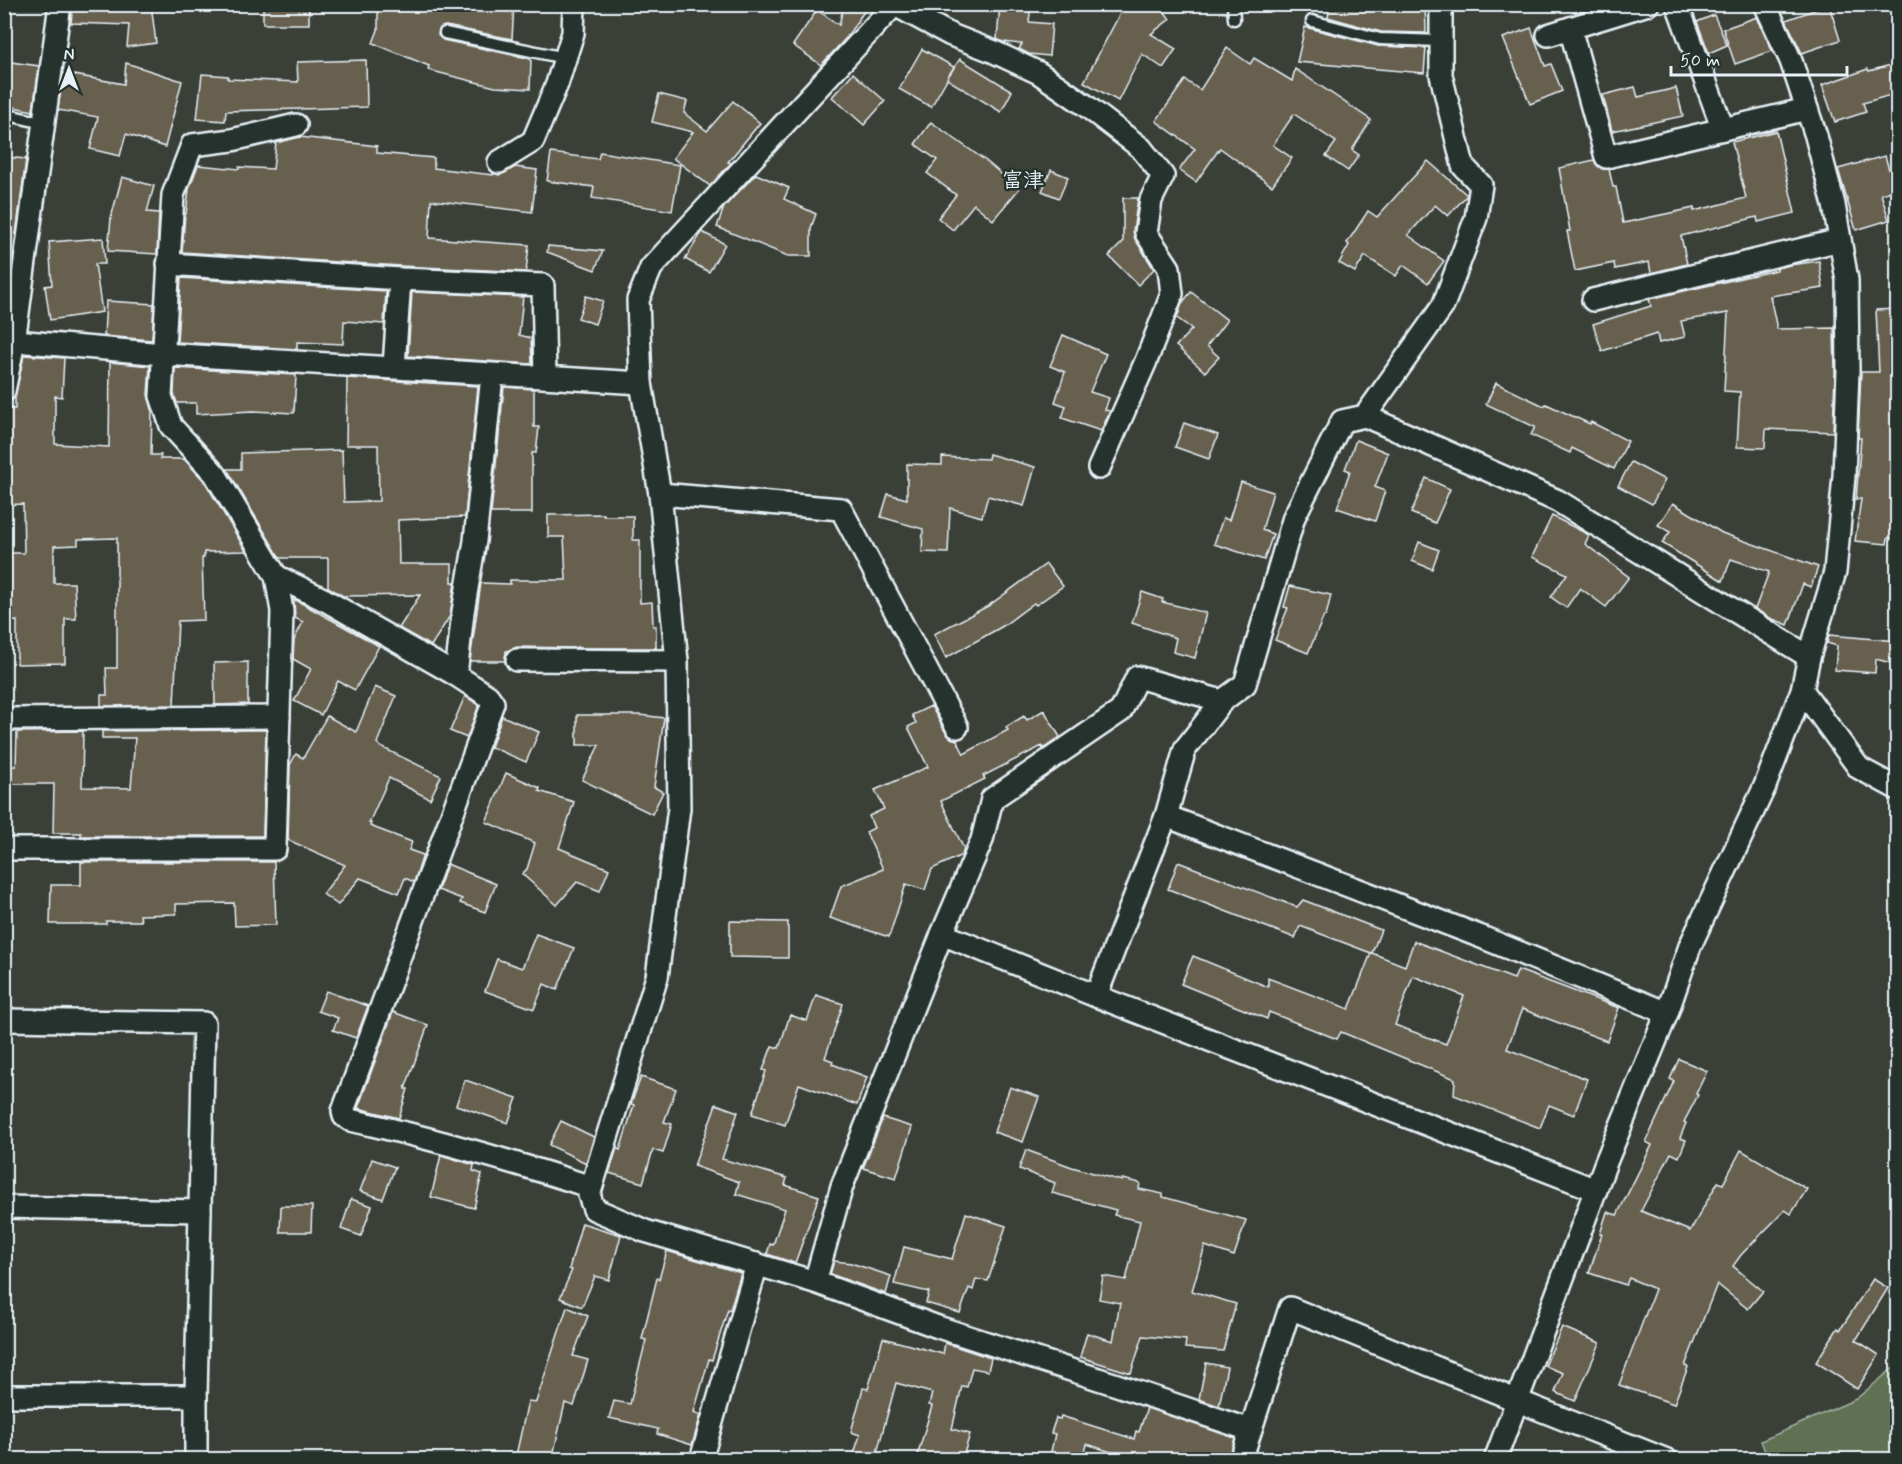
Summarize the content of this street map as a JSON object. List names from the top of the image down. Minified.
{"districts":["富津"],"scale_bar":"50 m","north":"top"}
